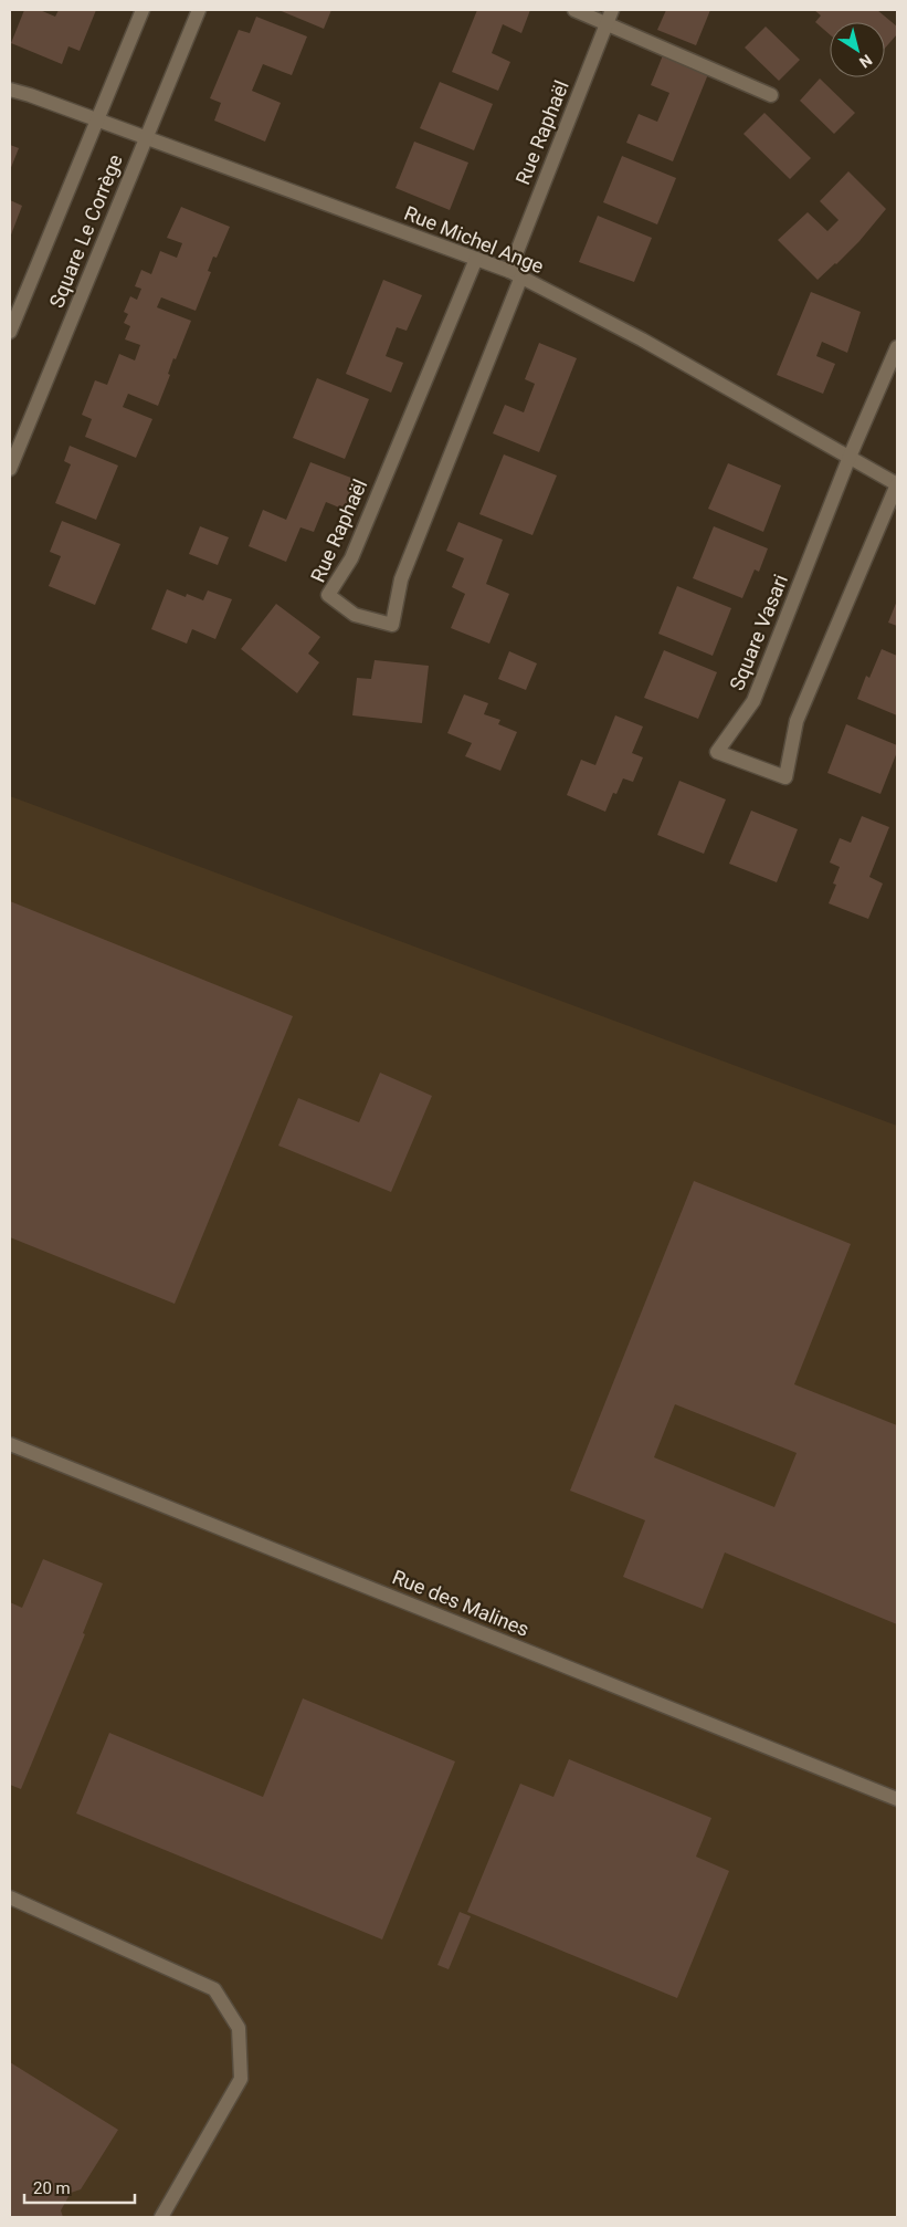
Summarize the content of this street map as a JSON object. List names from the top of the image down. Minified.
{"streets":{"street":["Rue Raphaël","Square Le Corrège","Rue Michel Ange","Square Vasari","Rue des Malines"]},"crossings":[["Rue Raphaël","Rue Michel Ange"],["Square Le Corrège","Rue Michel Ange"],["Rue Michel Ange","Square Vasari"]],"scale_bar":"20 m","north":"bottom right"}
